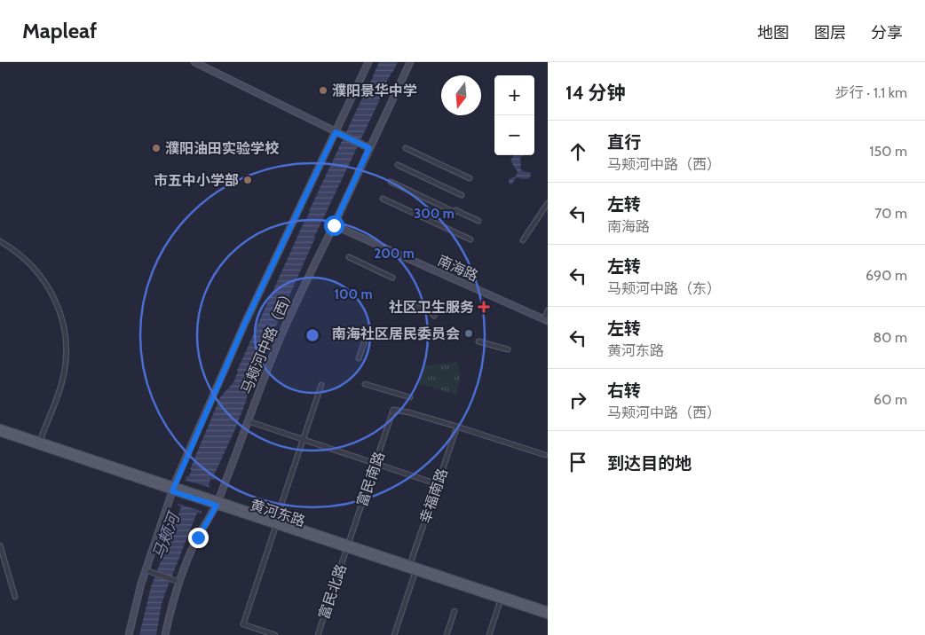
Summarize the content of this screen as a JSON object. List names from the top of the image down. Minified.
{"streets":{"main road":["黄河东路"],"street":["南海路","马颊河中路（西）","富民南路","幸福南路","富民北路"]},"crossings":[["南海路","马颊河中路（西）"],["马颊河中路（西）","黄河东路"],["富民南路","幸福南路"],["富民南路","黄河东路"],["富民南路","富民北路"],["幸福南路","黄河东路"],["黄河东路","富民北路"]],"water":["马颊河"],"places":{"other":["濮阳景华中学","濮阳油田实验学校","市五中小学部","南海社区居民委员会"],"health":["社区卫生服务"]},"north":"bottom","page":{"header":"Mapleaf","nav":["地图","图层","分享"],"heading":["14 分钟","步行 · 1.1 km"],"map_buttons":["+","−"],"list":[["直行","马颊河中路（西）","150 m"],["左转","南海路","70 m"],["左转","马颊河中路（东）","690 m"],["左转","黄河东路","80 m"],["右转","马颊河中路（西）","60 m"],"到达目的地"]},"rings":["300 m","200 m","100 m"]}
